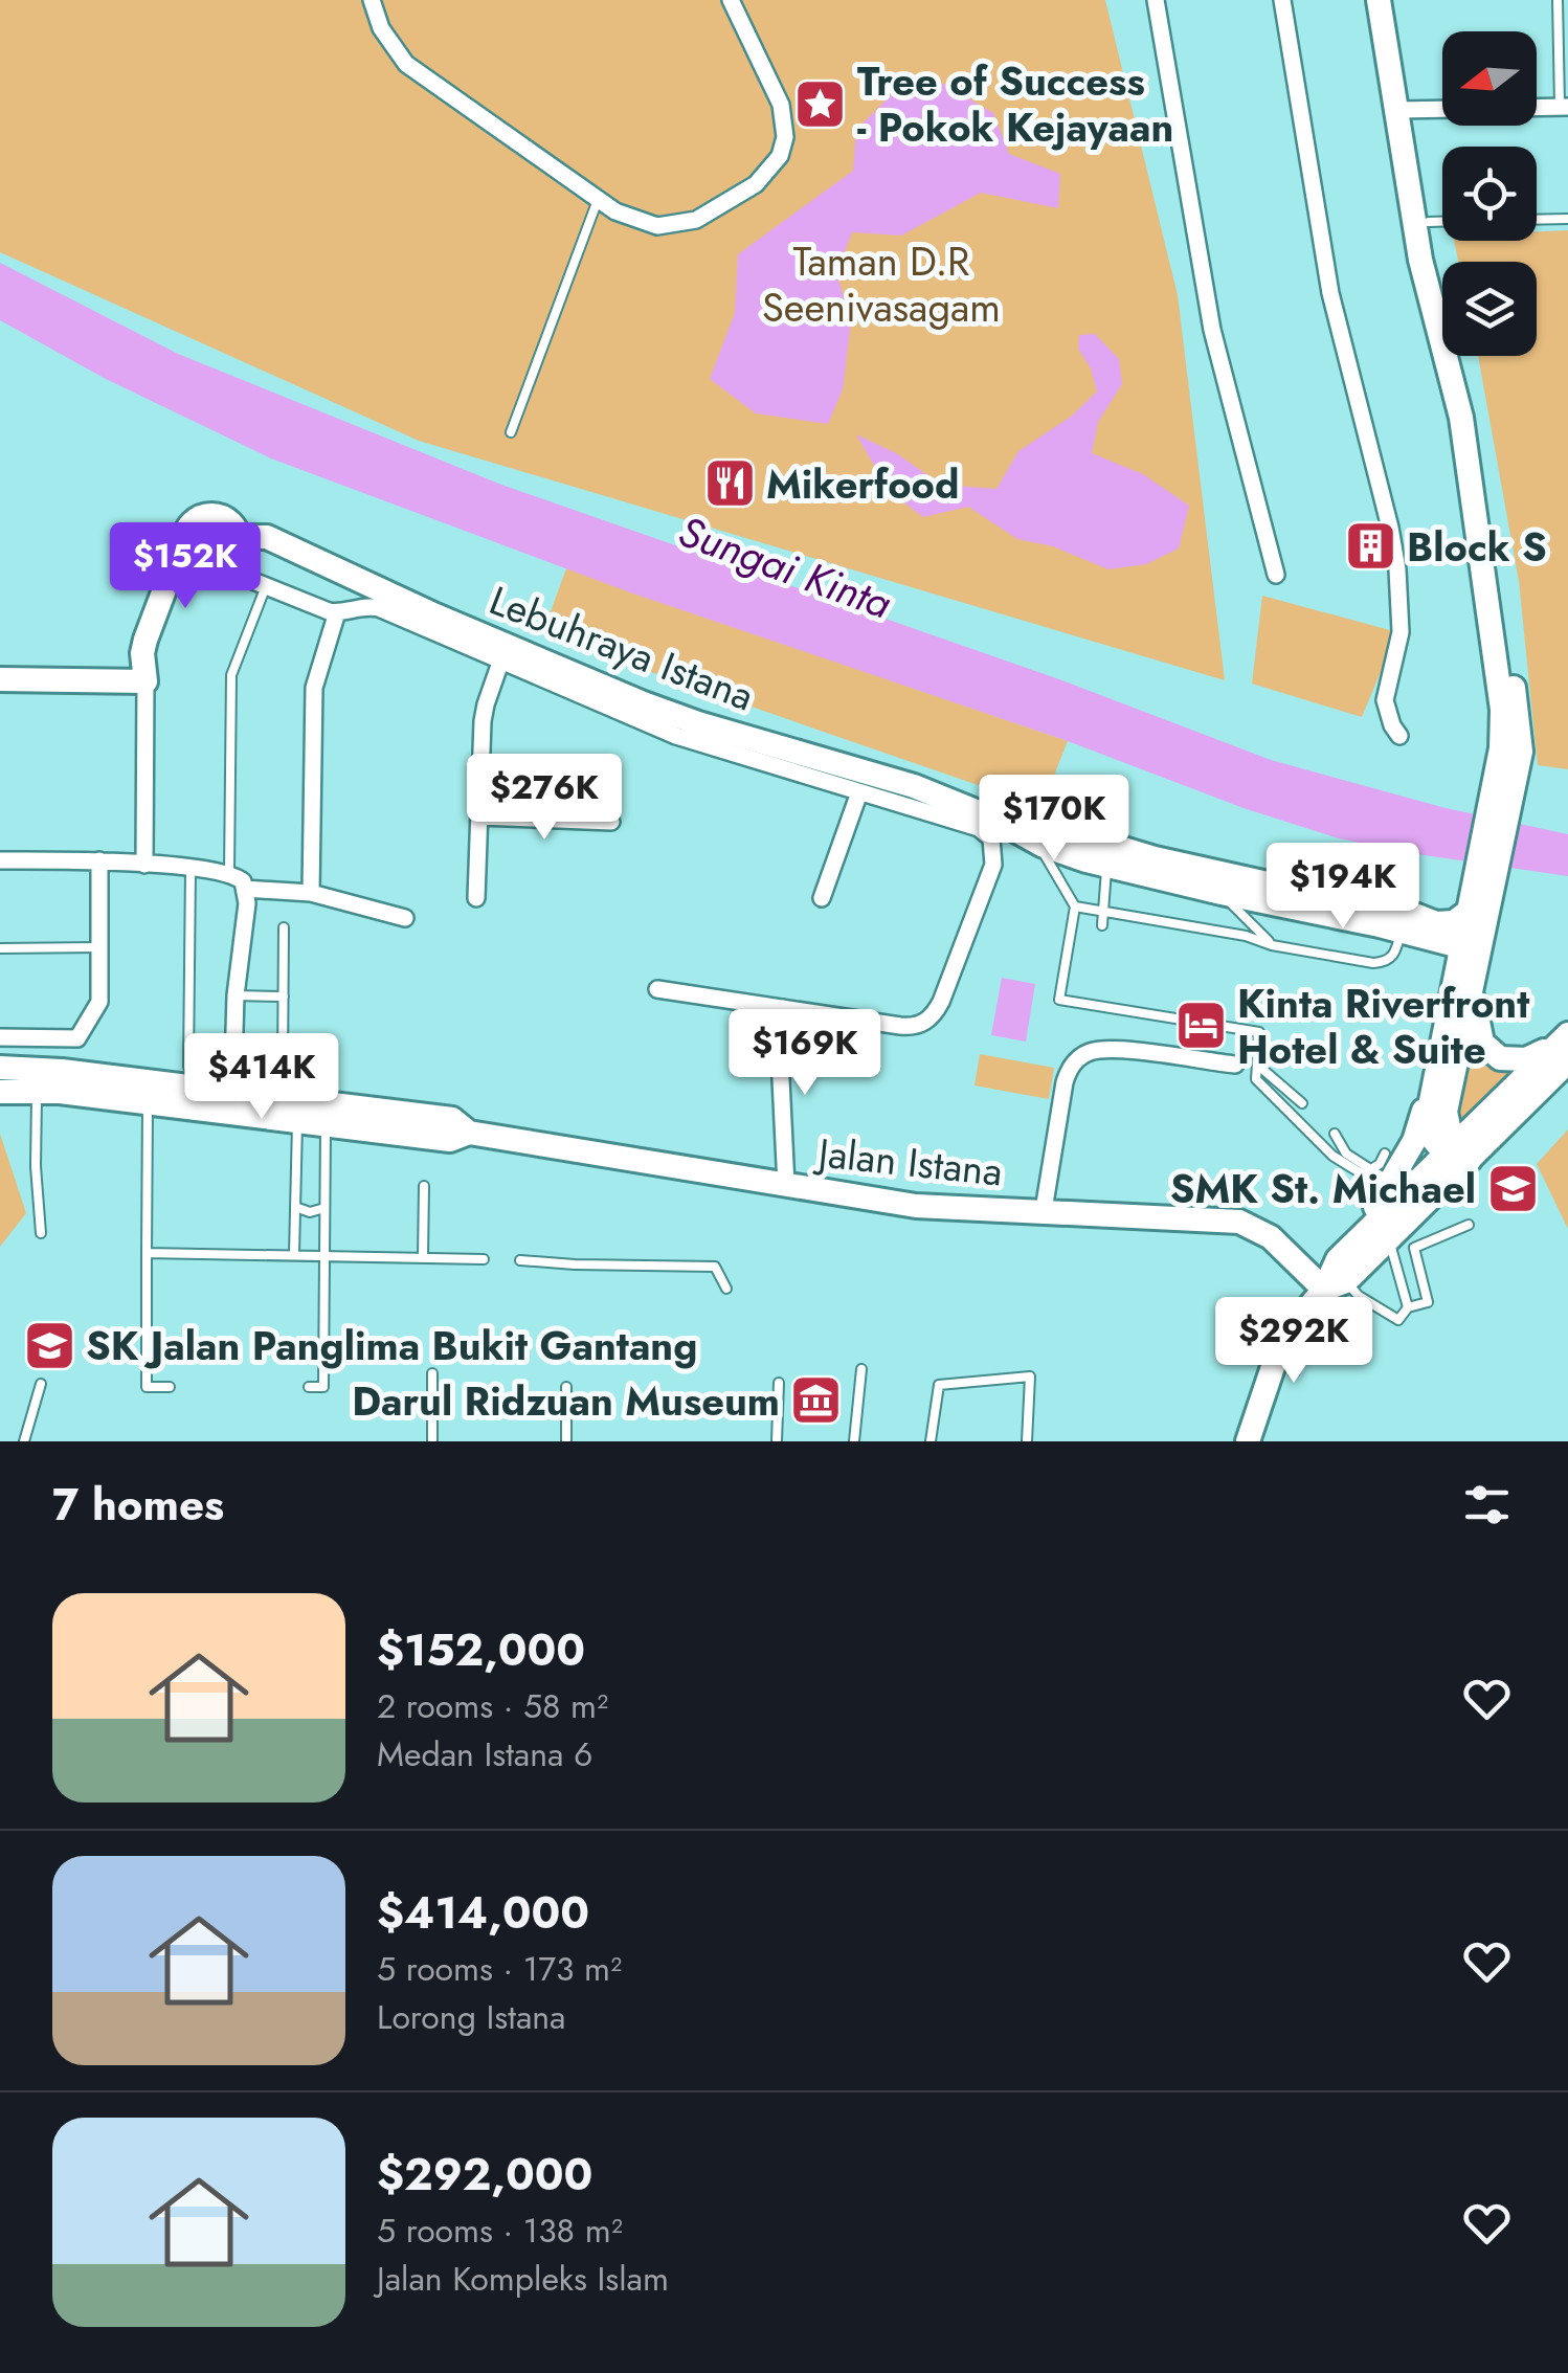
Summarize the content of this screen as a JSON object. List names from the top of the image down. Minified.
{"streets":{"main road":["Lebuhraya Istana","Jalan Istana"]},"water":["Sungai Kinta"],"parks":["Taman D.R Seenivasagam"],"places":{"place":["Tree of Success - Pokok Kejayaan"],"restaurant":["Mikerfood"],"building":["Block S"],"hotel":["Kinta Riverfront Hotel & Suite"],"school or university":["SMK St. Michael","SK Jalan Panglima Bukit Gantang"],"museum":["Darul Ridzuan Museum"]},"north":"left","page":{"price":["$152K","$276K","$170K","$194K","$169K","$414K","$292K"],"heading":"7 homes","list":[{"name":"$152,000","note":"2 rooms · 58 m² · Medan Istana 6"},{"name":"$414,000","note":"5 rooms · 173 m² · Lorong Istana"},{"name":"$292,000","note":"5 rooms · 138 m² · Jalan Kompleks Islam"}]}}
